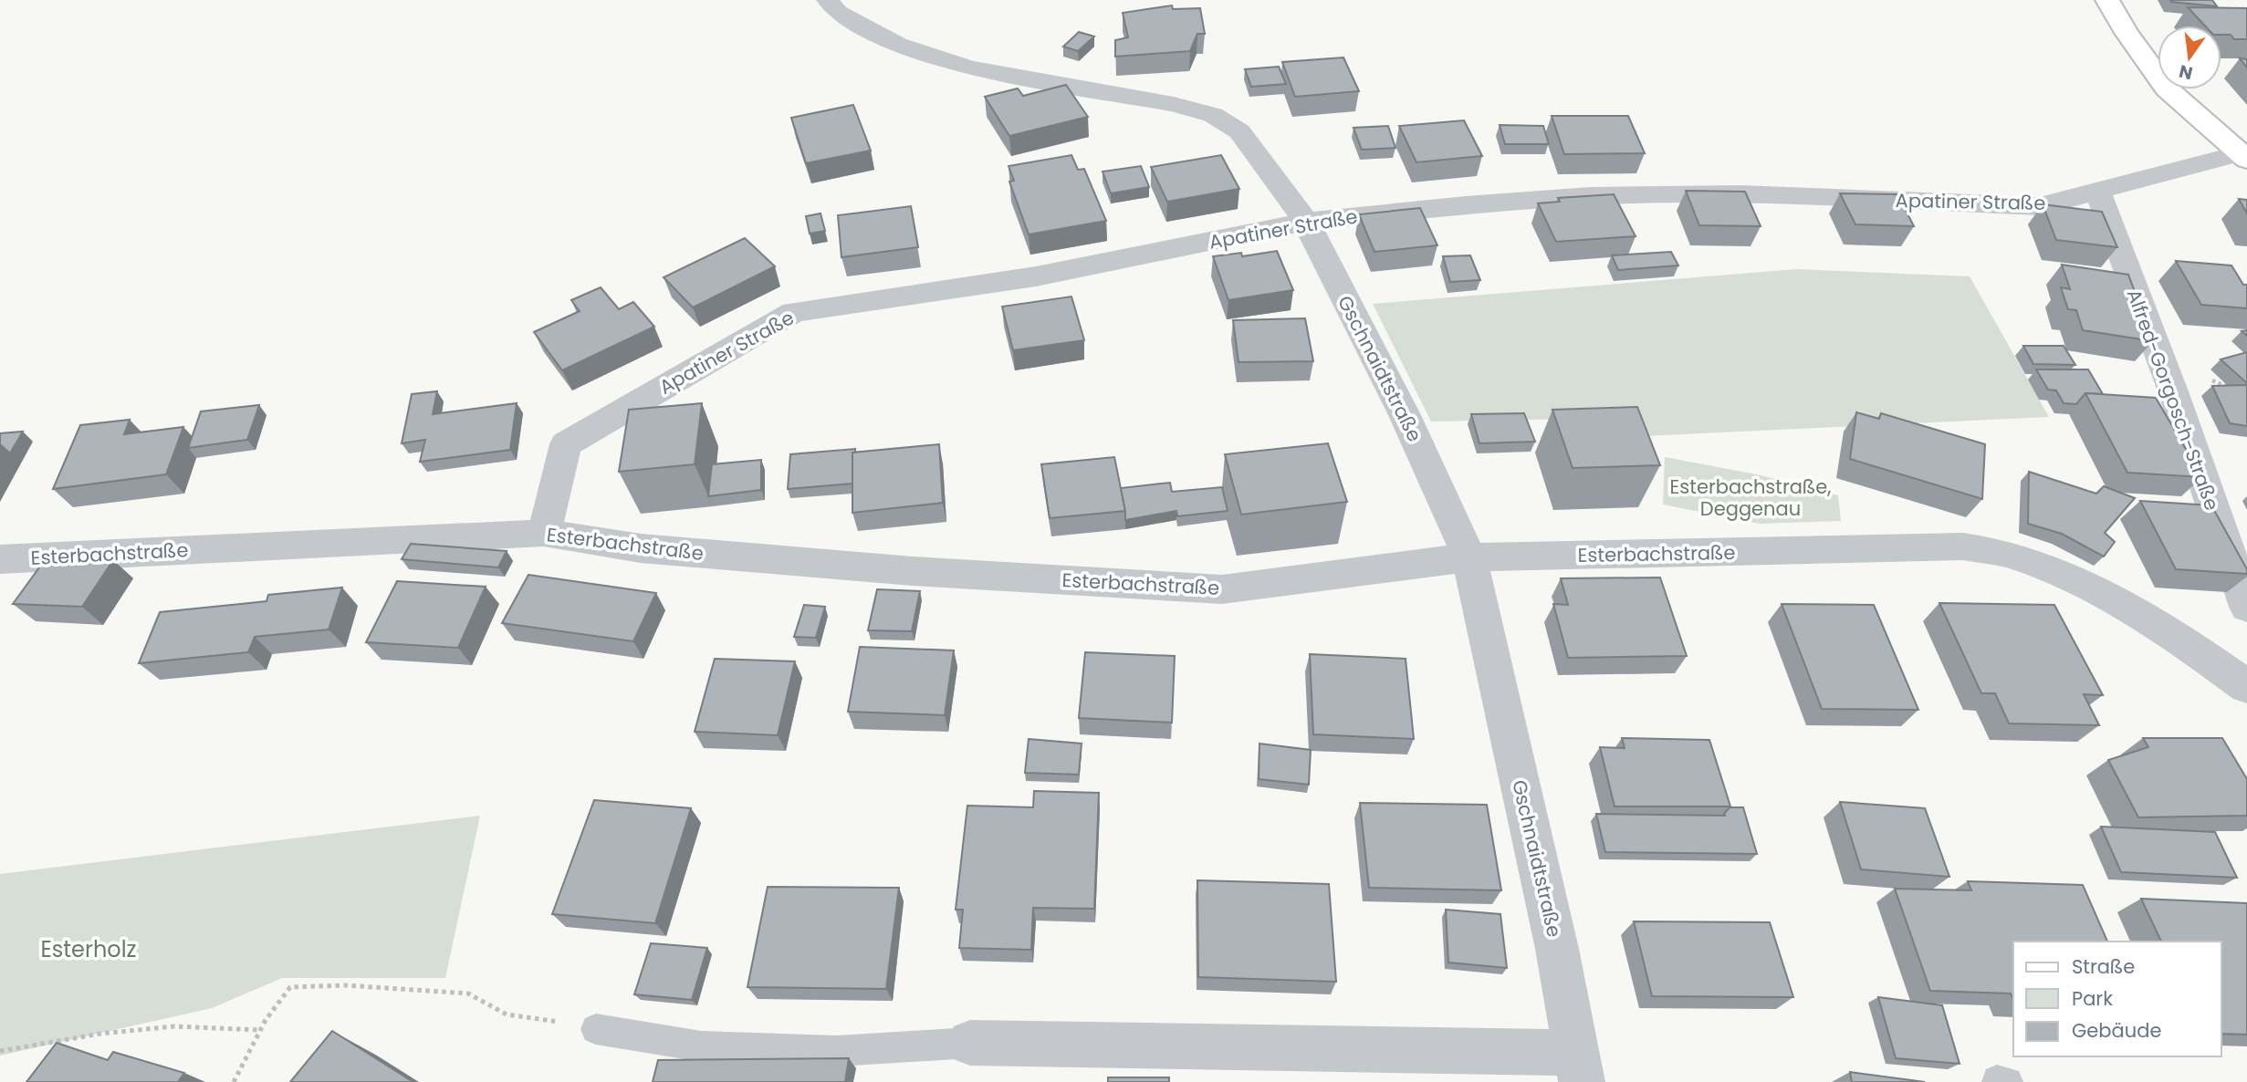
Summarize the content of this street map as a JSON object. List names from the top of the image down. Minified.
{"streets":{"street":["Apatiner Straße","Gschnaidtstraße","Alfred-Gorgosch-Straße","Esterbachstraße"]},"crossings":[["Apatiner Straße","Gschnaidtstraße"],["Apatiner Straße","Alfred-Gorgosch-Straße"],["Apatiner Straße","Esterbachstraße"],["Gschnaidtstraße","Esterbachstraße"]],"parks":["Esterbachstraße, Deggenau","Esterholz"],"legend":["Straße","Park","Gebäude"],"north":"bottom"}
